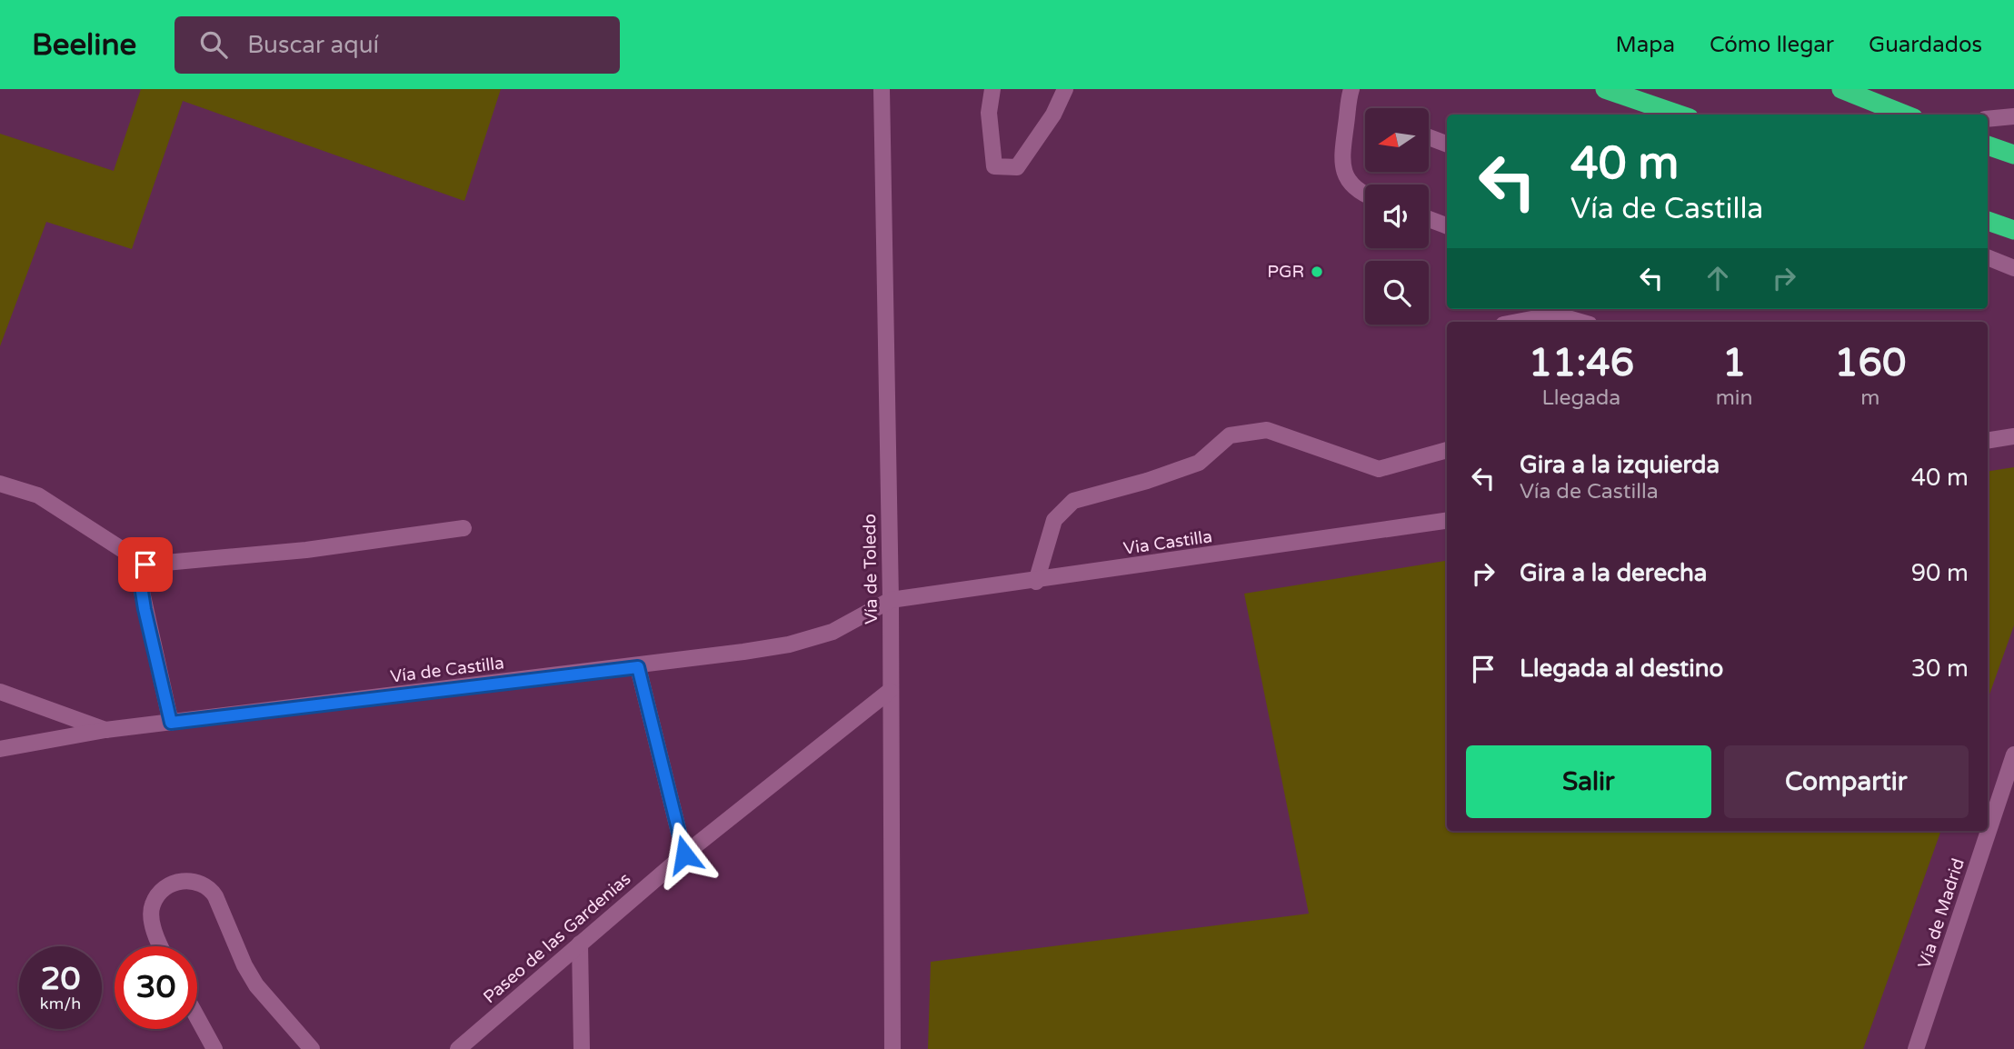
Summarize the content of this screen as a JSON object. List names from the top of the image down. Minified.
{"streets":{"street":["Via Castilla","Vía de Toledo","Vía de Castilla","Vía de Madrid","Paseo de las Gardenias"]},"crossings":[["Via Castilla","Vía de Toledo"],["Via Castilla","Vía de Castilla"],["Vía de Toledo","Vía de Castilla"],["Vía de Toledo","Paseo de las Gardenias"]],"places":["PGR"],"north":"left","page":{"header":"Beeline","search":"Buscar aquí","nav":["Mapa","Cómo llegar","Guardados"],"turn":["40 m","Vía de Castilla"],"eta":["11:46","Llegada","1","min","160","m"],"list":[{"name":"Gira a la izquierda","note":"Vía de Castilla","value":"40 m"},{"name":"Gira a la derecha","value":"90 m"},{"name":"Llegada al destino","value":"30 m"}],"buttons":["Salir","Compartir"],"speed":"20 km/h","limit":"30"}}
